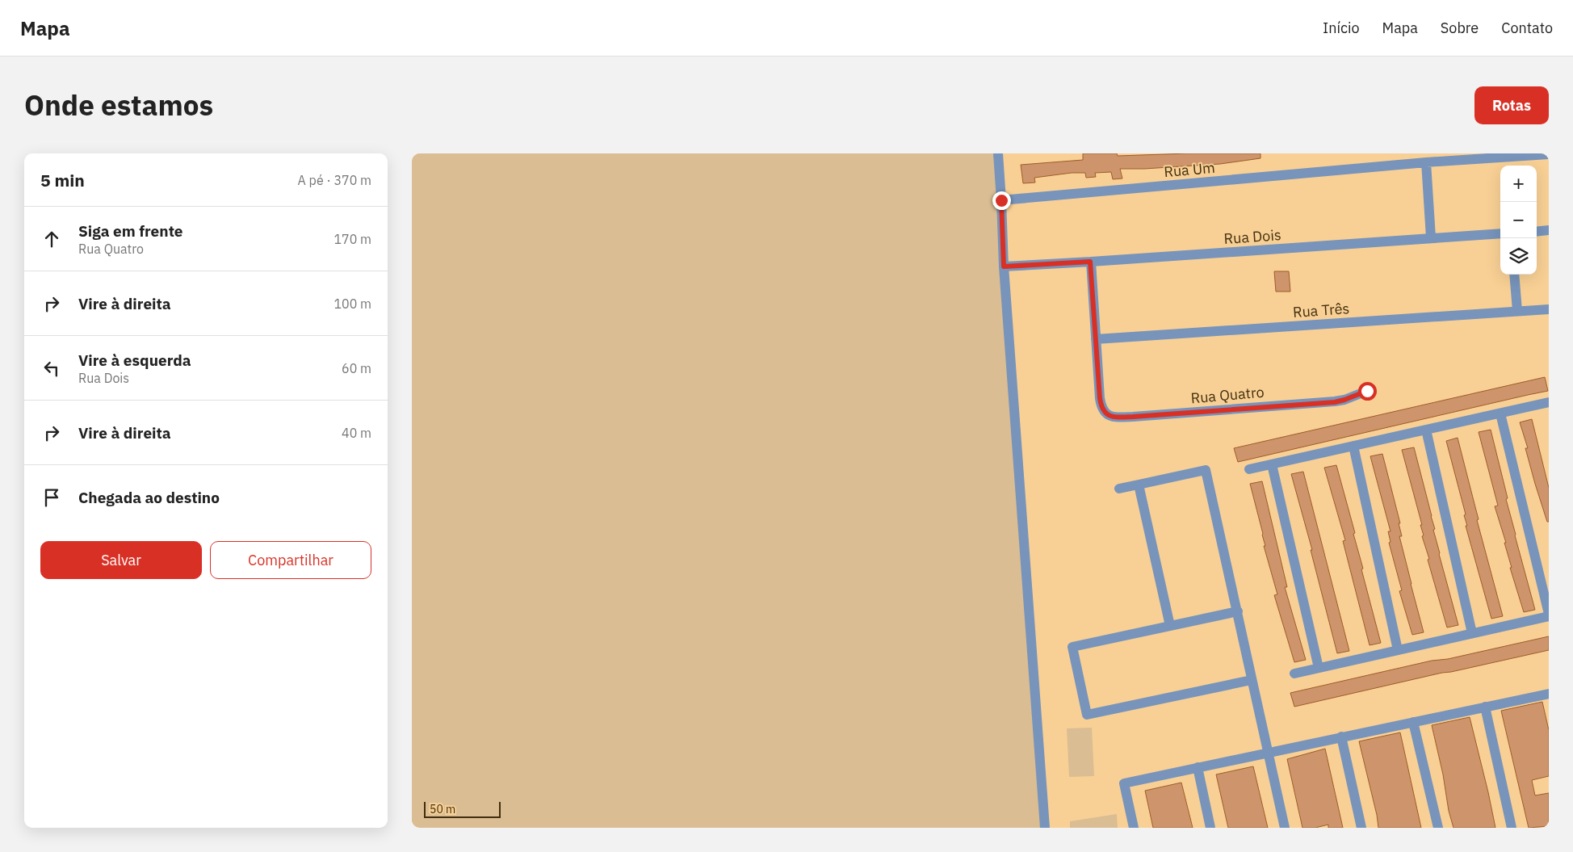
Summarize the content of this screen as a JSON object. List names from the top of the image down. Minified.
{"streets":{"street":["Rua Um","Rua Dois","Rua Três","Rua Quatro"]},"crossings":[["Rua Três","Rua Quatro"]],"scale_bar":"50 m","page":{"header":"Mapa","nav":["Início","Mapa","Sobre","Contato"],"title":"Onde estamos","buttons":["Rotas",["Salvar","Compartilhar"]],"heading":["5 min","A pé · 370 m"],"map_buttons":["+","−"],"list":[["Siga em frente","Rua Quatro","170 m"],["Vire à direita","100 m"],["Vire à esquerda","Rua Dois","60 m"],["Vire à direita","40 m"],"Chegada ao destino"],"scale":"50 m"}}
